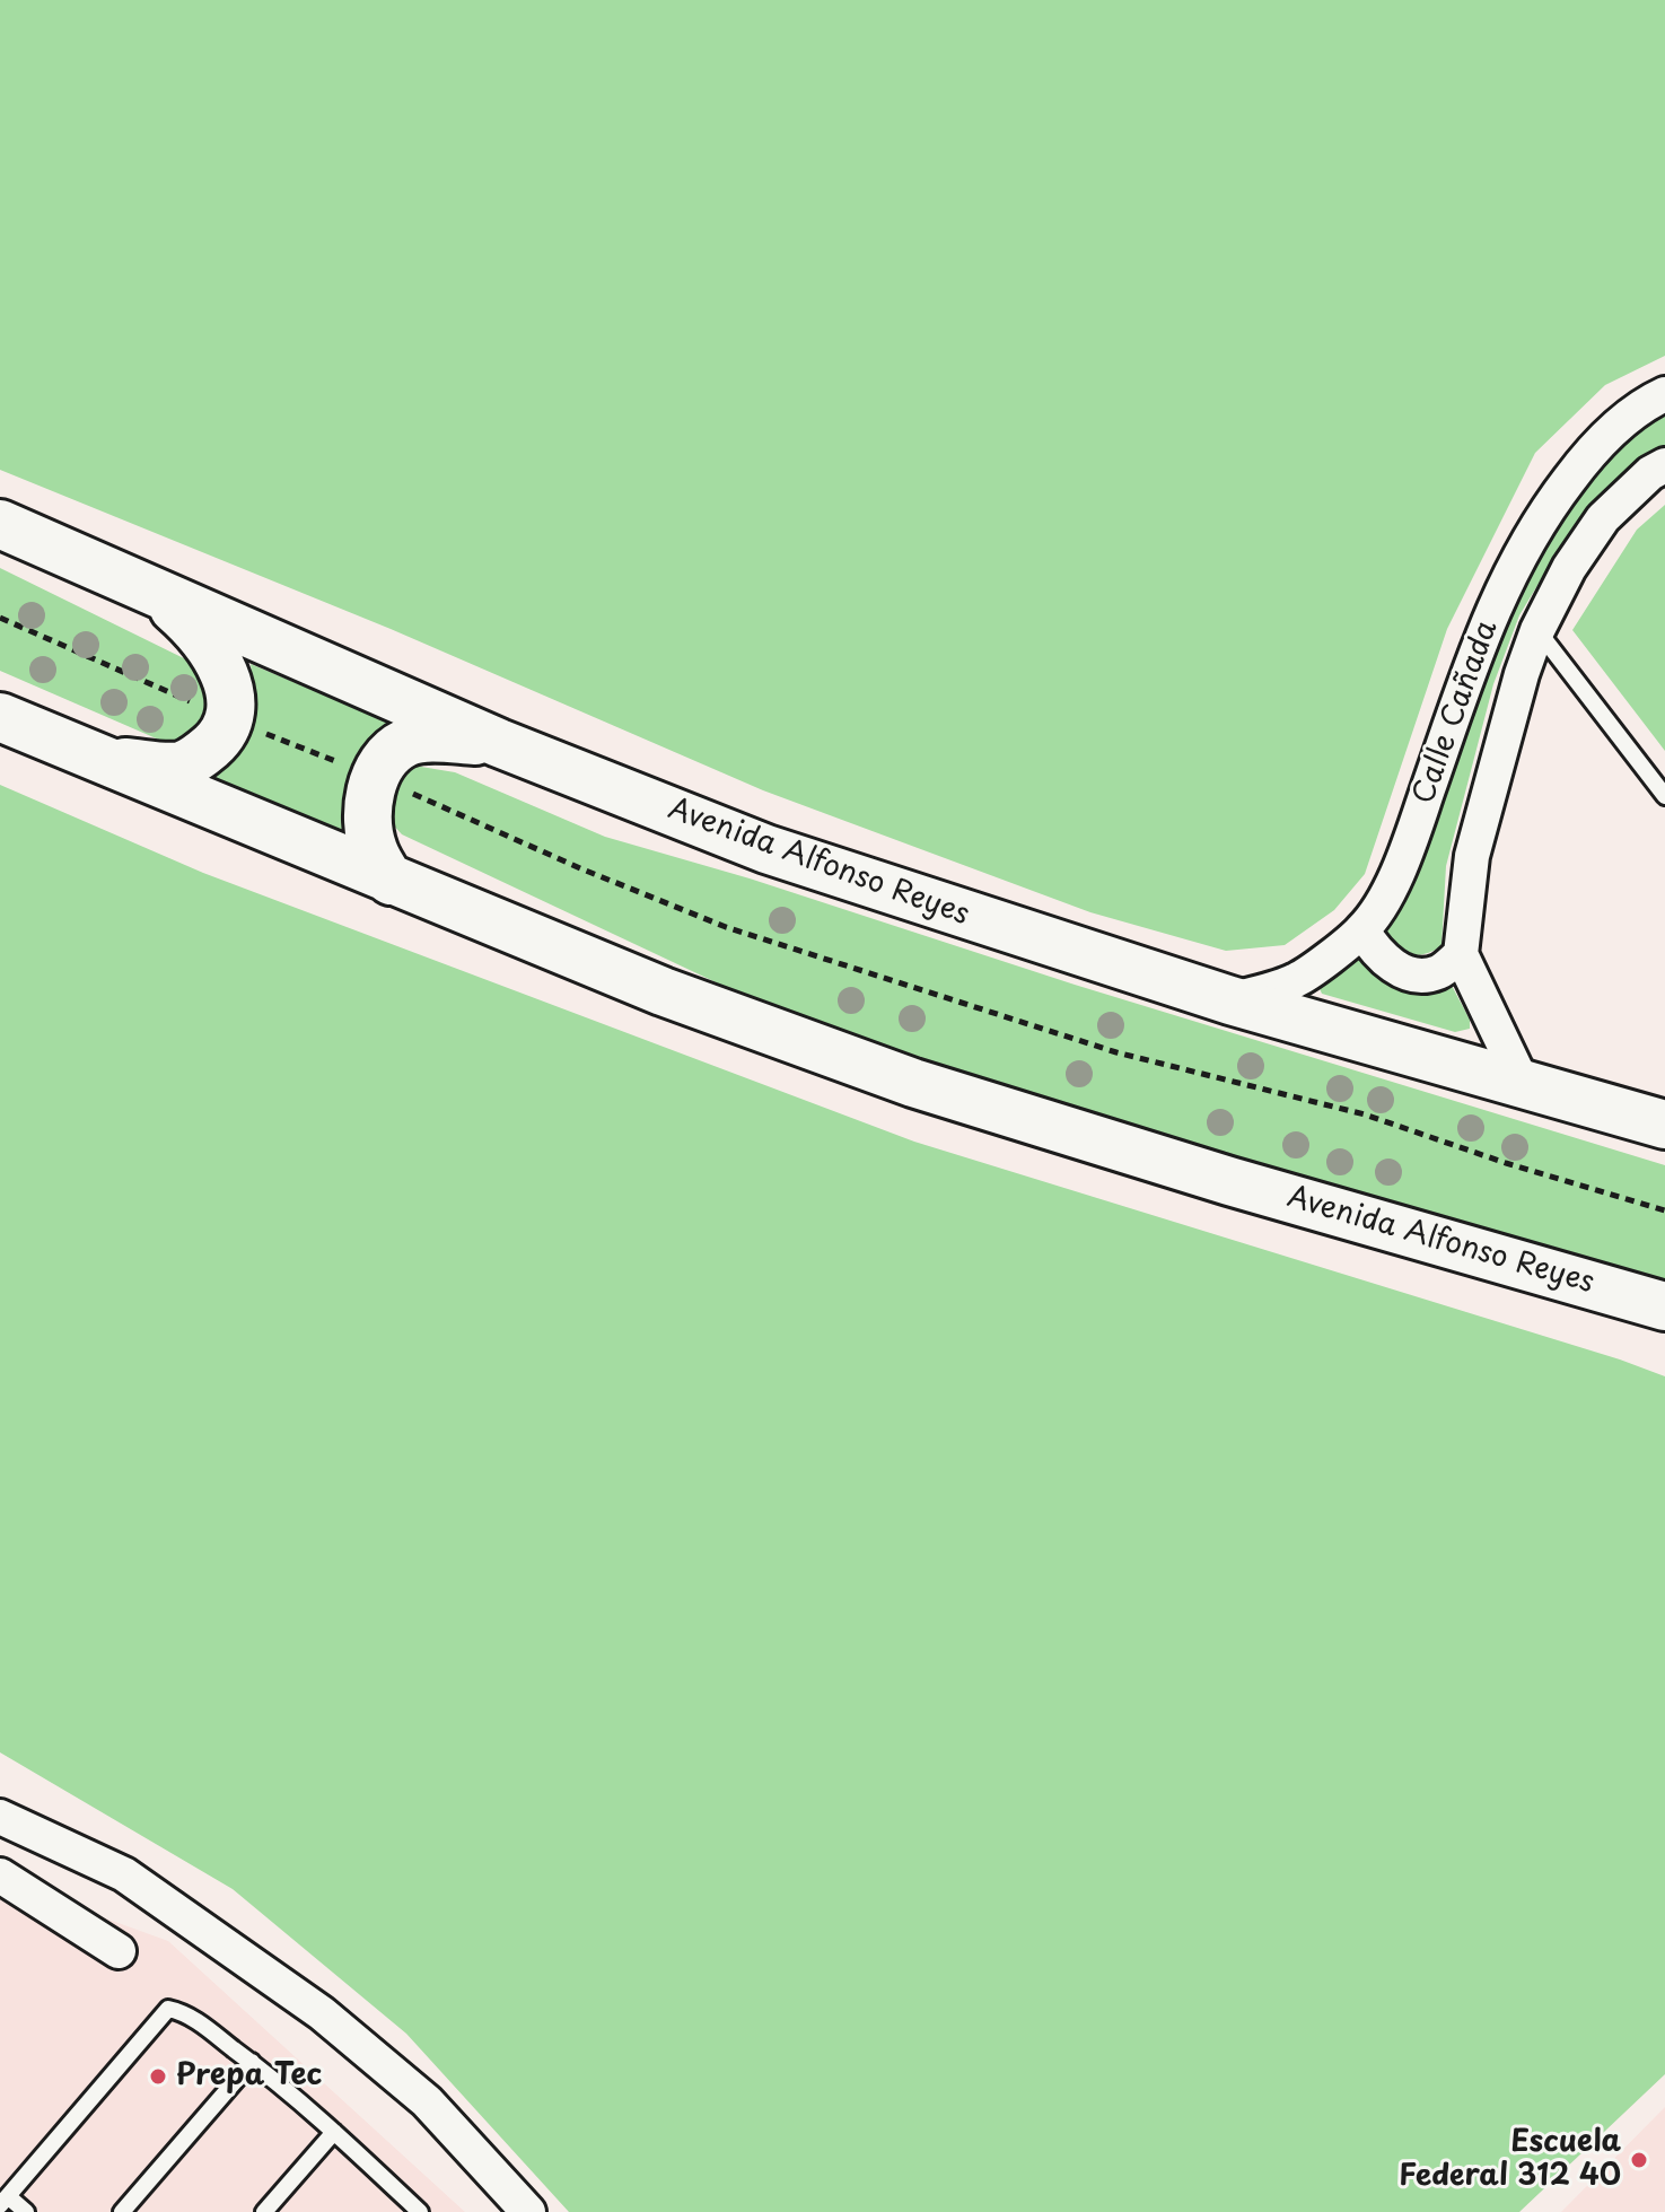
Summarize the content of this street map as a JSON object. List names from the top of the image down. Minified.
{"streets":{"main road":["Avenida Alfonso Reyes"],"street":["Calle Cañada"]},"crossings":[["Calle Cañada","Avenida Alfonso Reyes"]],"places":["Prepa Tec","Escuela Federal 312 40"]}
